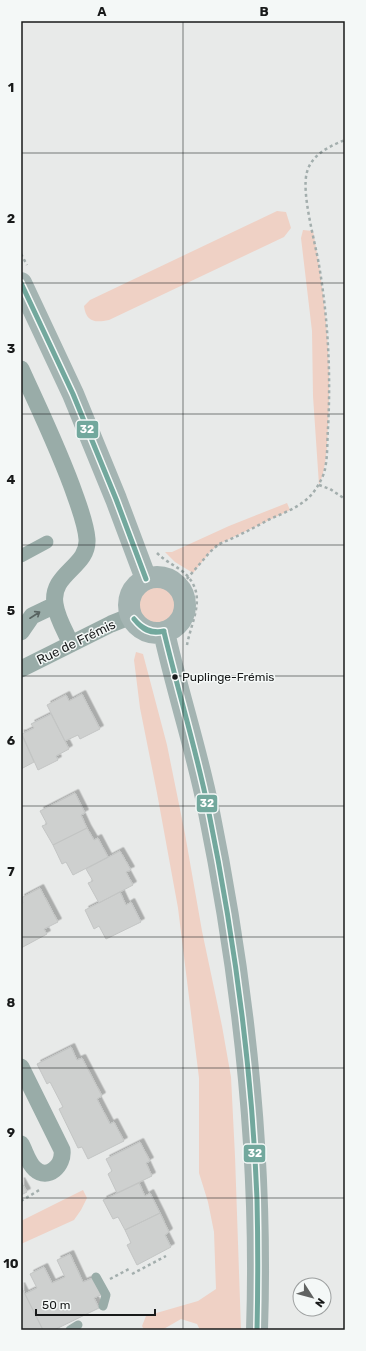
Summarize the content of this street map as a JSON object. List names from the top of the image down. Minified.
{"streets":{"street":["Rue de Frémis"]},"places":["Puplinge-Frémis"],"lines":["transit line 32"],"scale_bar":"50 m","north":"bottom right","grid":{"columns":["A","B"],"rows":["1","2","3","4","5","6","7","8","9","10"]}}
